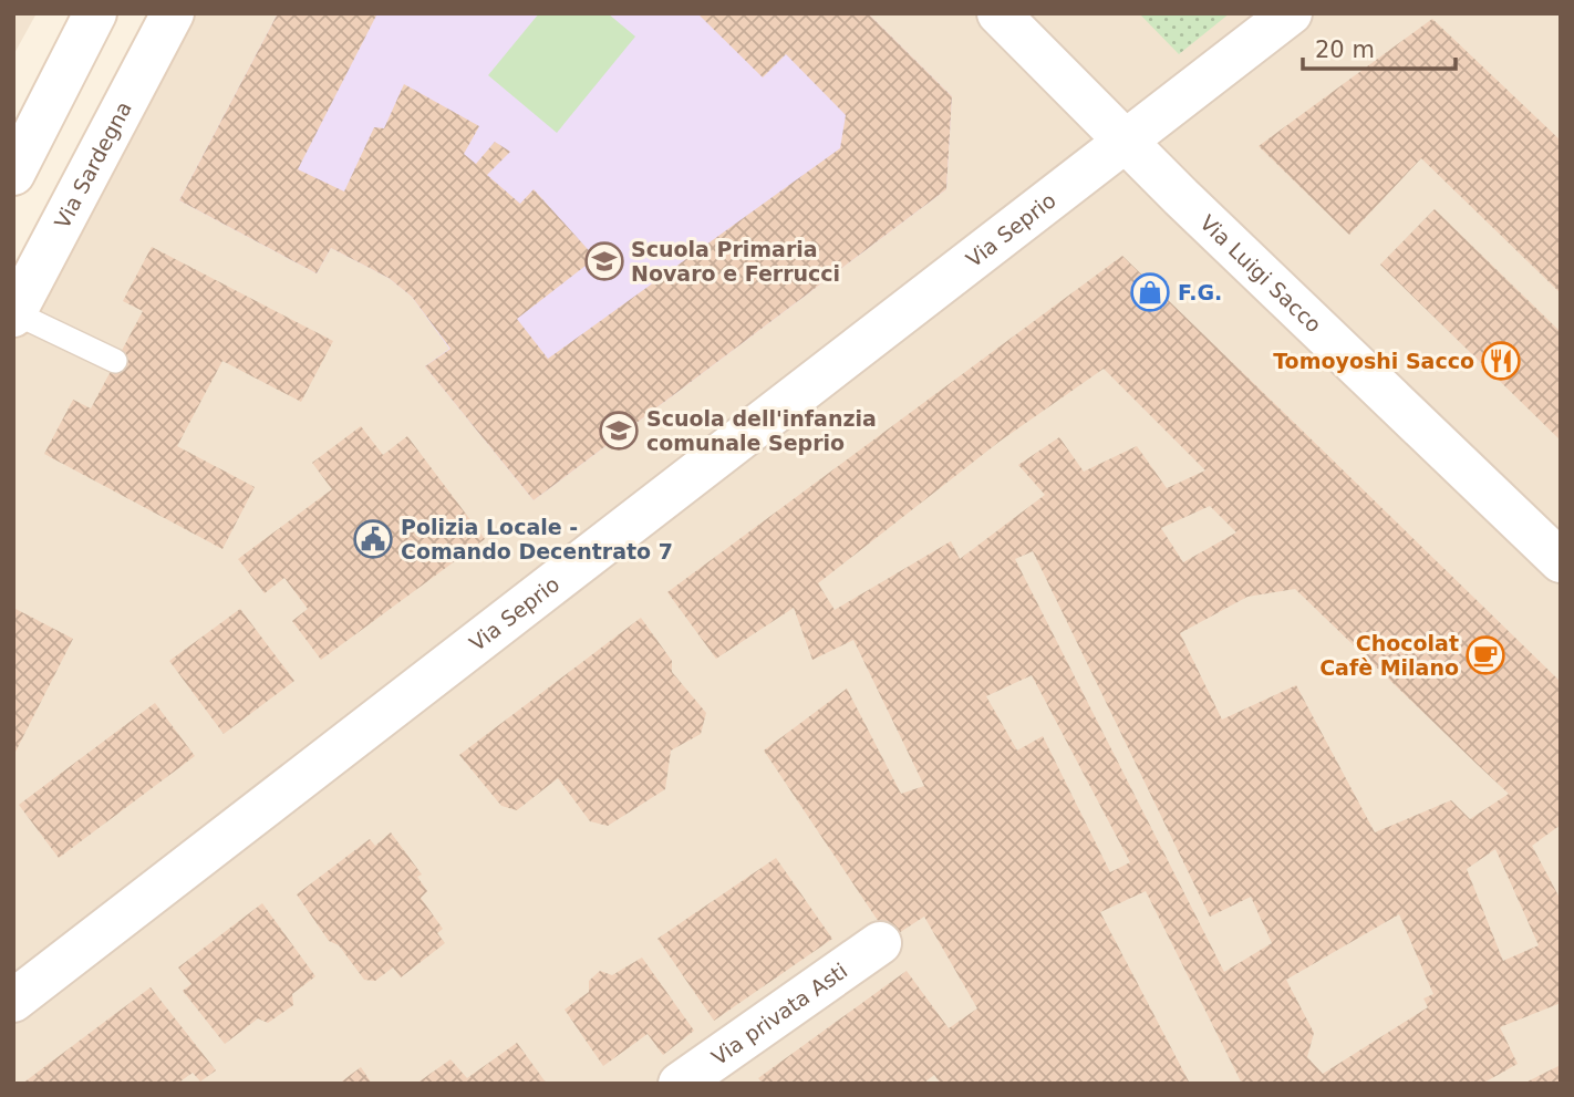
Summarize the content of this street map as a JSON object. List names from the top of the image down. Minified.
{"streets":{"street":["Via Sardegna","Via Seprio","Via Luigi Sacco","Via privata Asti"]},"crossings":[["Via Seprio","Via Luigi Sacco"]],"places":{"school or university":["Scuola Primaria Novaro e Ferrucci","Scuola dell'infanzia comunale Seprio"],"shop":["F.G."],"restaurant":["Tomoyoshi Sacco"],"public building":["Polizia Locale - Comando Decentrato 7"],"cafe":["Chocolat Cafè Milano"]},"scale_bar":"20 m"}
